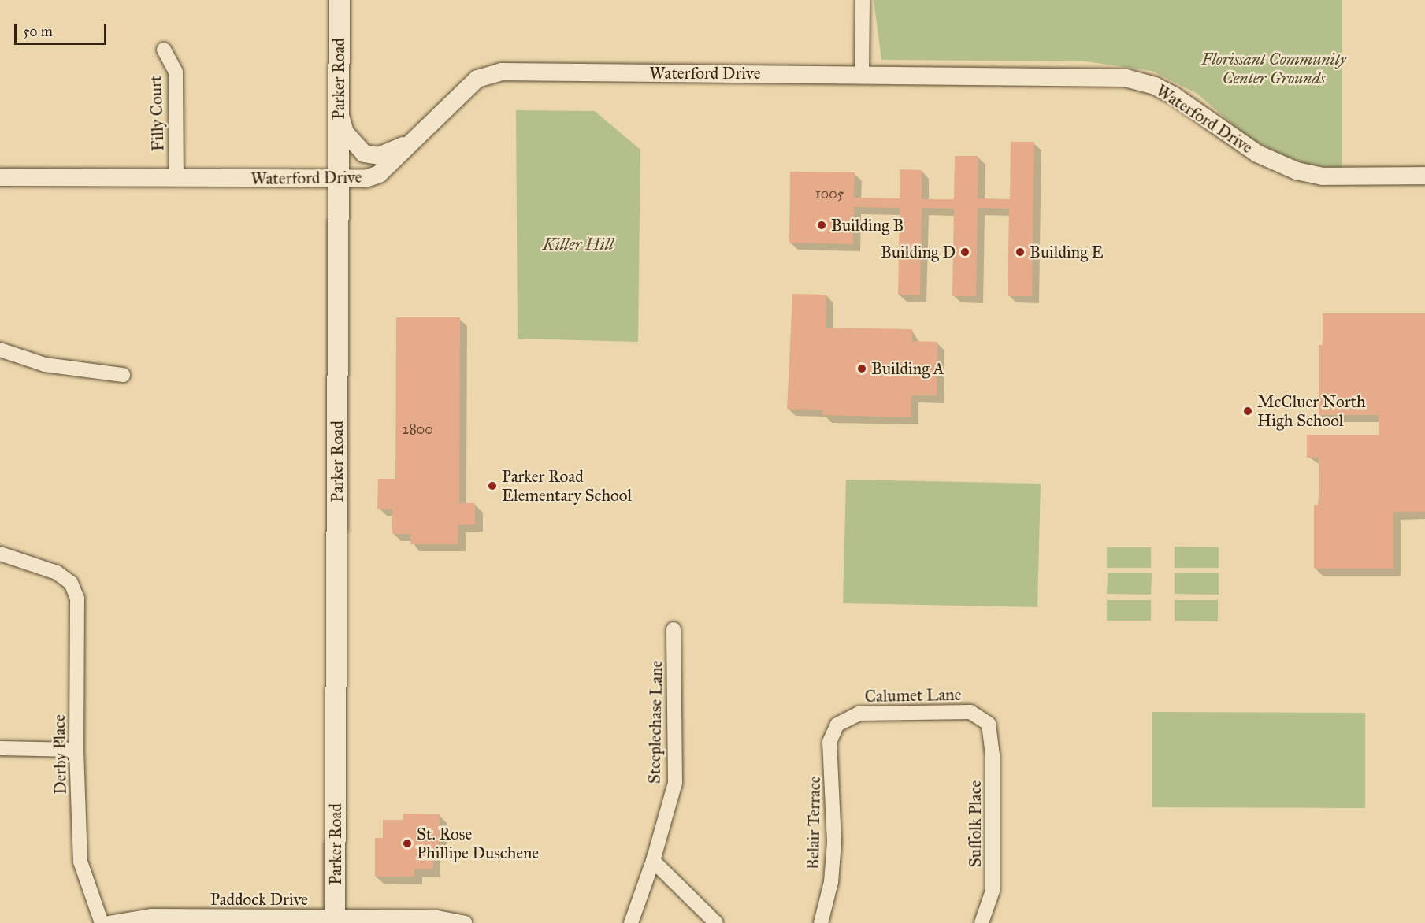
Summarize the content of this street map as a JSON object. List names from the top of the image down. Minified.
{"streets":{"main road":["Parker Road"],"street":["Waterford Drive","Filly Court","Calumet Lane","Steeplechase Lane","Derby Place","Belair Terrace","Suffolk Place","Paddock Drive"]},"crossings":[["Waterford Drive","Parker Road"],["Waterford Drive","Filly Court"],["Parker Road","Paddock Drive"],["Calumet Lane","Belair Terrace"],["Calumet Lane","Suffolk Place"]],"parks":["Florissant Community Center Grounds","Killer Hill"],"places":["Building B","Building D","Building E","Building A","McCluer North High School","Parker Road Elementary School","St. Rose Phillipe Duschene"],"house_numbers":["1005","2800"],"scale_bar":"50 m"}
